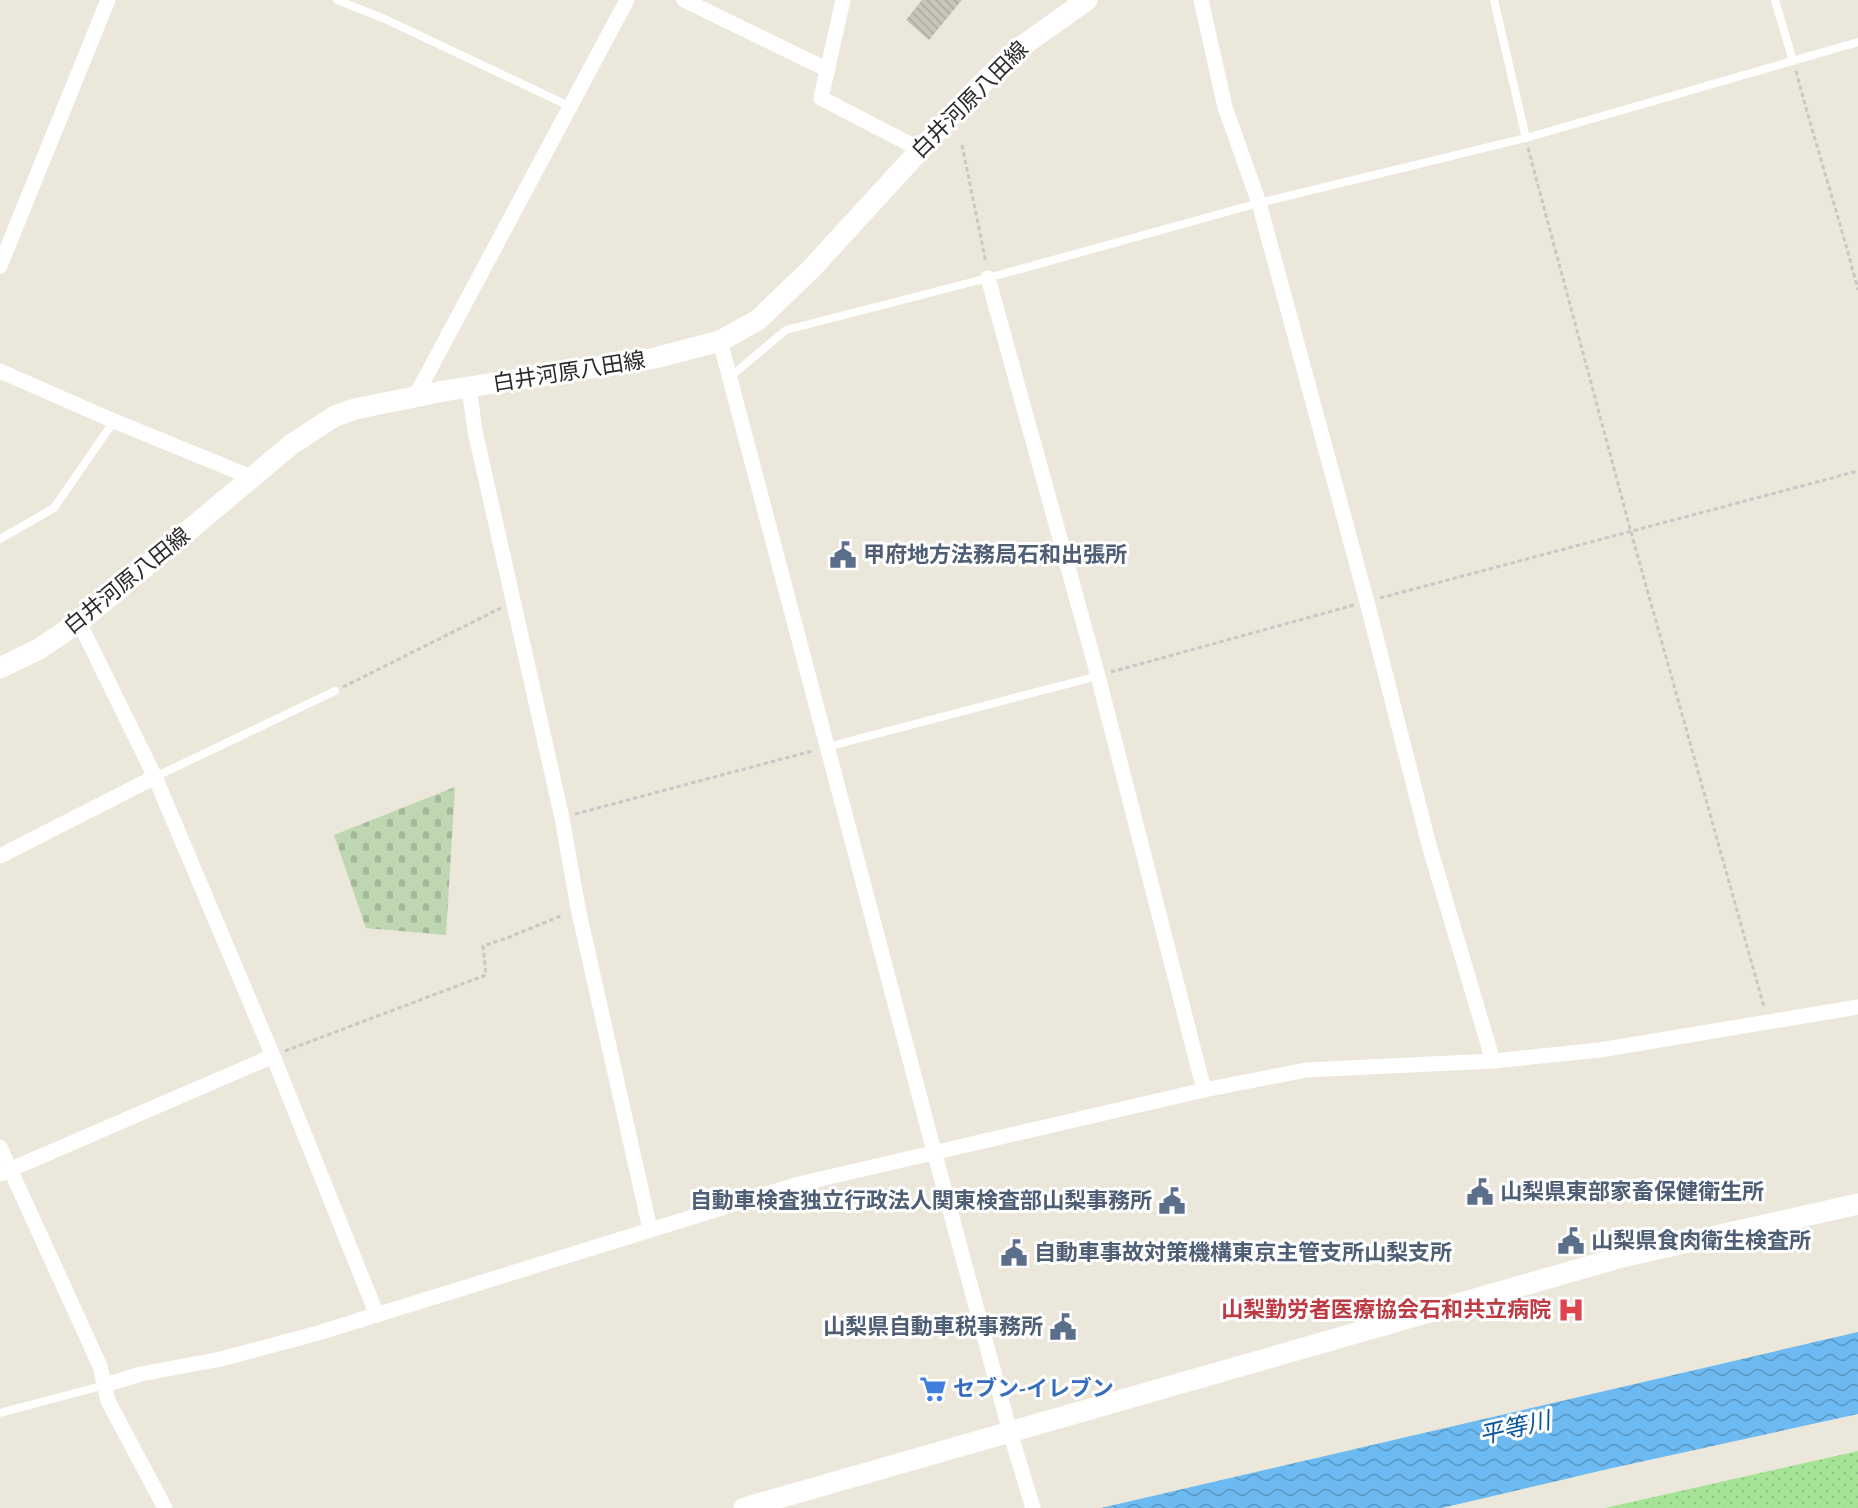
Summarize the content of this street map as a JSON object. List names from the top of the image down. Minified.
{"streets":{"main road":["白井河原八田線"]},"water":["平等川"],"places":{"public building":["甲府地方法務局石和出張所","山梨県東部家畜保健衛生所","自動車検査独立行政法人関東検査部山梨事務所","山梨県食肉衛生検査所","自動車事故対策機構東京主管支所山梨支所","山梨県自動車税事務所"],"hospital":["山梨勤労者医療協会石和共立病院"],"supermarket":["セブン-イレブン"]}}
